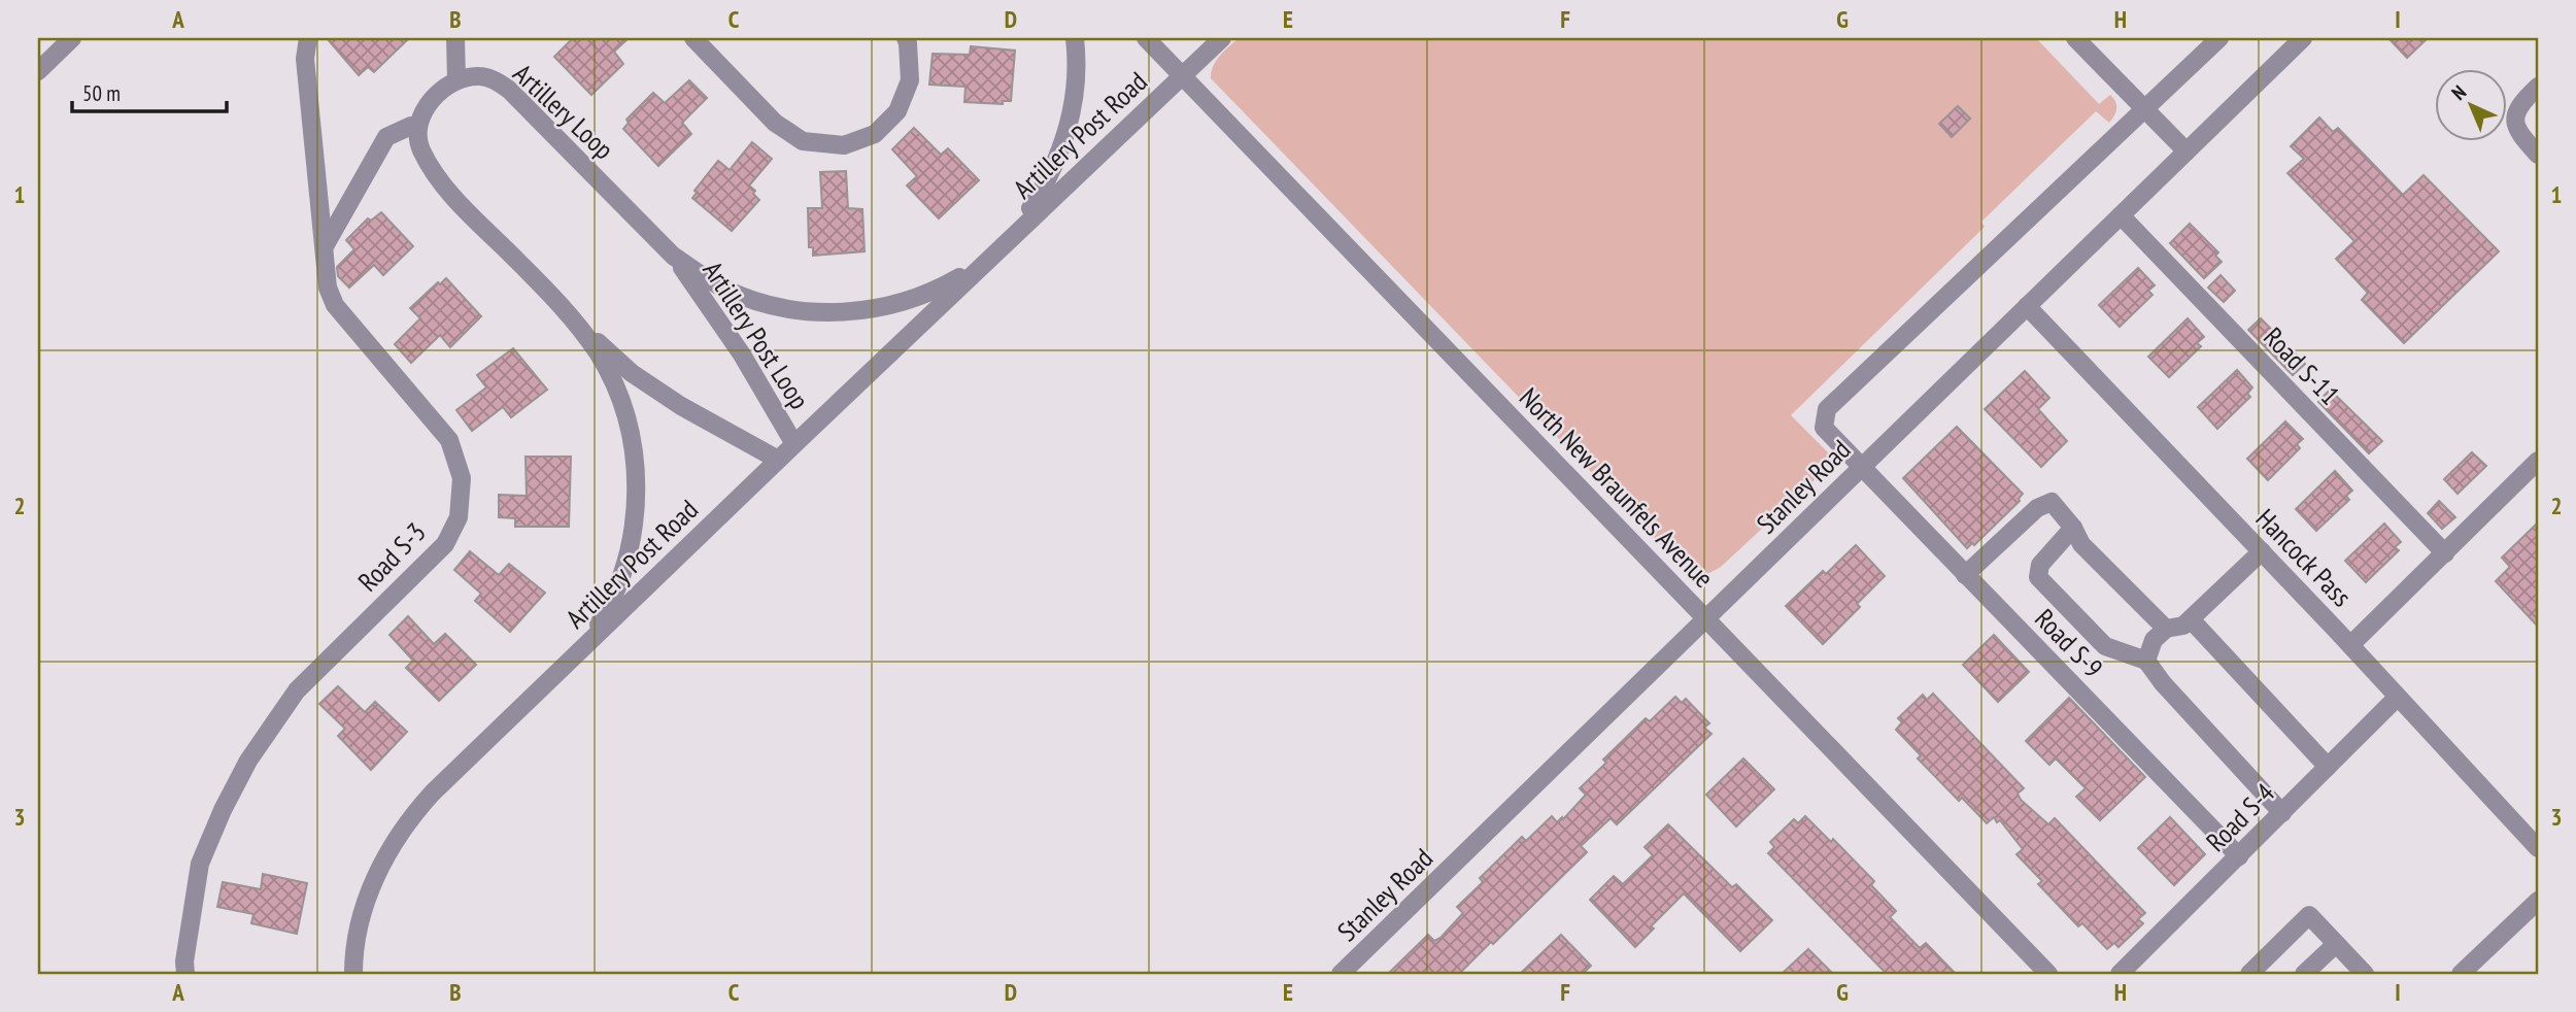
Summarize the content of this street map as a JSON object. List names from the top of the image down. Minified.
{"streets":{"street":["Artillery Loop","Artillery Post Road","Artillery Post Loop","Road S-11","Stanley Road","North New Braunfels Avenue","Road S-3","Hancock Pass","Road S-9","Road S-4"]},"crossings":[["Artillery Loop","Artillery Post Road"],["Artillery Loop","Artillery Post Loop"],["Artillery Post Road","Artillery Post Loop"],["Artillery Post Road","North New Braunfels Avenue"],["Road S-11","Stanley Road"],["Stanley Road","North New Braunfels Avenue"],["Stanley Road","Hancock Pass"],["Stanley Road","Road S-9"],["Hancock Pass","Road S-4"],["Road S-9","Road S-4"]],"scale_bar":"50 m","north":"top left","grid":{"columns":["A","B","C","D","E","F","G","H","I"],"rows":["1","2","3"]}}
